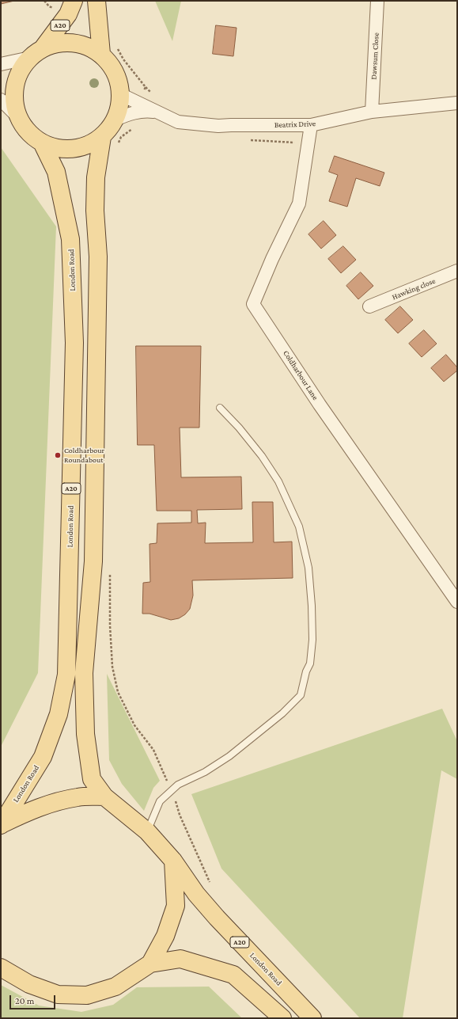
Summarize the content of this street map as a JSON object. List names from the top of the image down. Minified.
{"streets":{"main road":["A20","London Road"],"street":["Dawsum Close","Beatrix Drive","Hawking close","Coldharbour Lane"]},"crossings":[["A20","Beatrix Drive"],["A20","London Road"],["Dawsum Close","Beatrix Drive"],["Beatrix Drive","London Road"],["Beatrix Drive","Coldharbour Lane"]],"places":["Coldharbour Roundabout"],"scale_bar":"20 m"}
